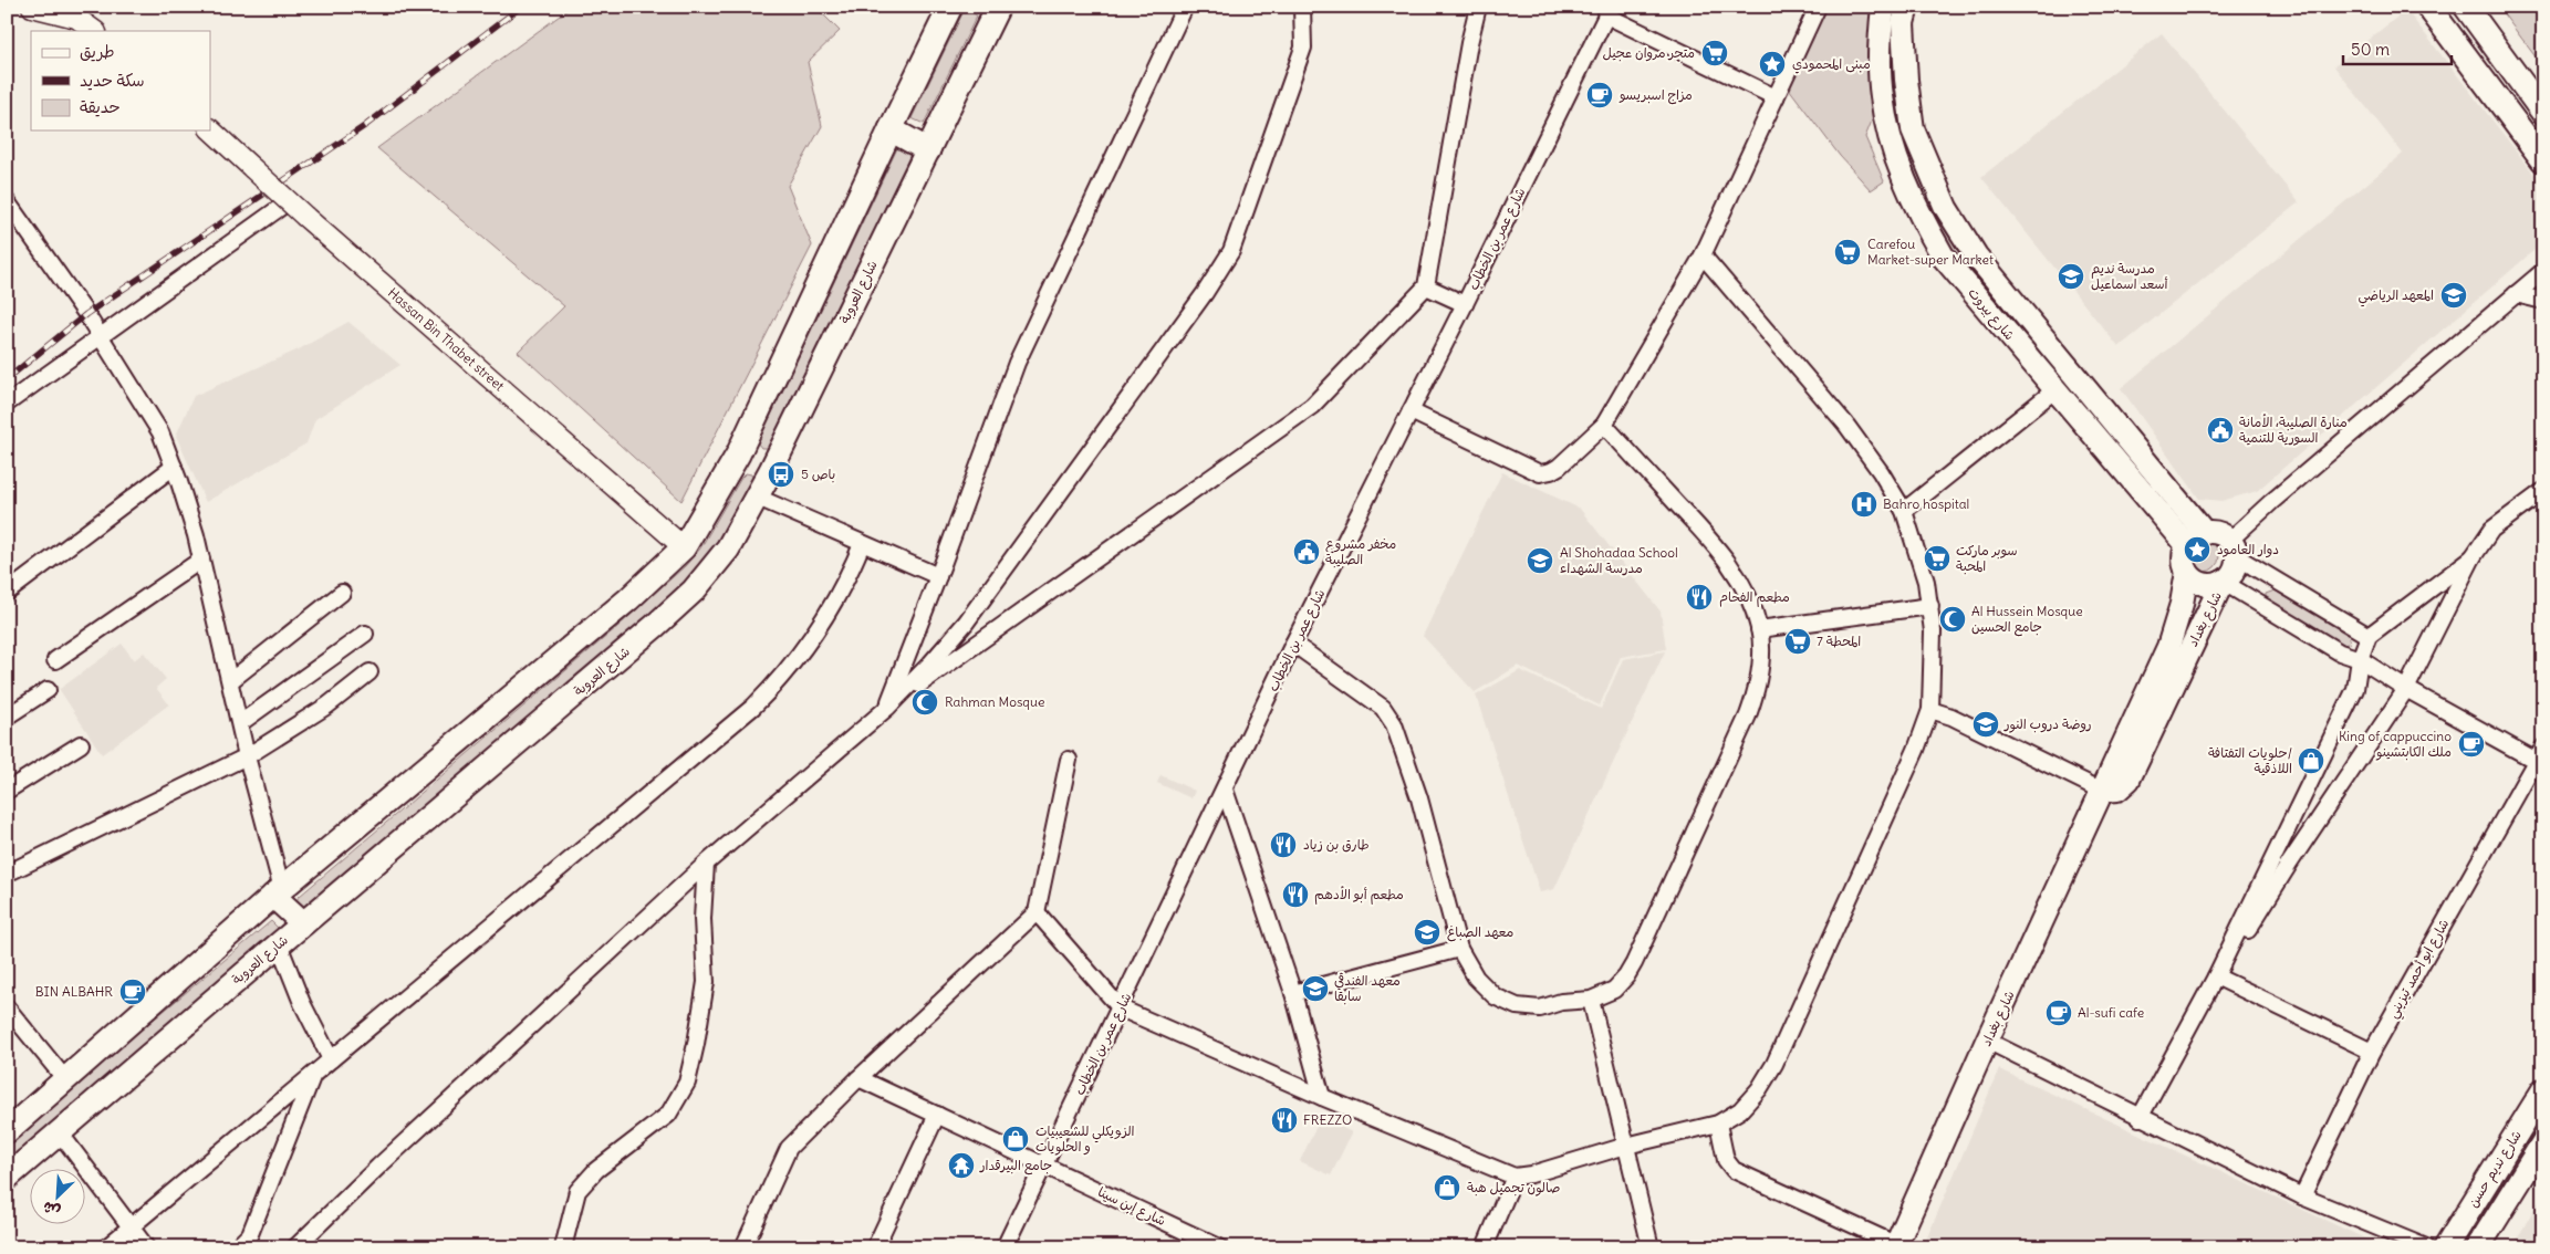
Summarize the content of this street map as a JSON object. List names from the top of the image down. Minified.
{"streets":{"main road":["شارع العروبة","شارع بيروت","شارع بغداد","شارع نديم حسن"],"street":["شارع عمر بن الخطاب","Hassan Bin Thabet street","شارع ابو أحمد تيزيني","شارع إبن سينا"]},"crossings":[["شارع عمر بن الخطاب","شارع إبن سينا"],["شارع بيروت","شارع بغداد"]],"places":{"supermarket":["متجر مروان عجيل","Carefou Market-super Market","سوبر ماركت المحبة","المحطة 7"],"place":["مبنى المحمودي","دوار العامود"],"cafe":["مزاج اسبريسو","King of cappuccino ملك الكابتشينو","BIN ALBAHR","Al-sufi cafe"],"school or university":["مدرسة نديم أسعد اسماعيل","المعهد الرياضي","Al Shohadaa School مدرسة الشهداء","روضة دروب النور","معهد الصباغ","معهد الفندقي سابقا"],"public building":["منارة الصليبة، الأمانة السورية للتنمية","مخفر مشروع الصليبة"],"bus stop":["باص 5"],"hospital":["Bahro hospital"],"restaurant":["مطعم الفحام","طارق بن زياد","مطعم أبو الأدهم","FREZZO"],"mosque":["Al Hussein Mosque جامع الحسين","Rahman Mosque"],"shop":["حلويات التفتافة/ اللاذقية","الزويكلي للشعيبيات و الحلويات","صالون تجميل هبة"],"temple":["جامع البيرقدار"]},"legend":["طريق","سكة حديد","حديقة"],"scale_bar":"50 m","north":"bottom left"}
